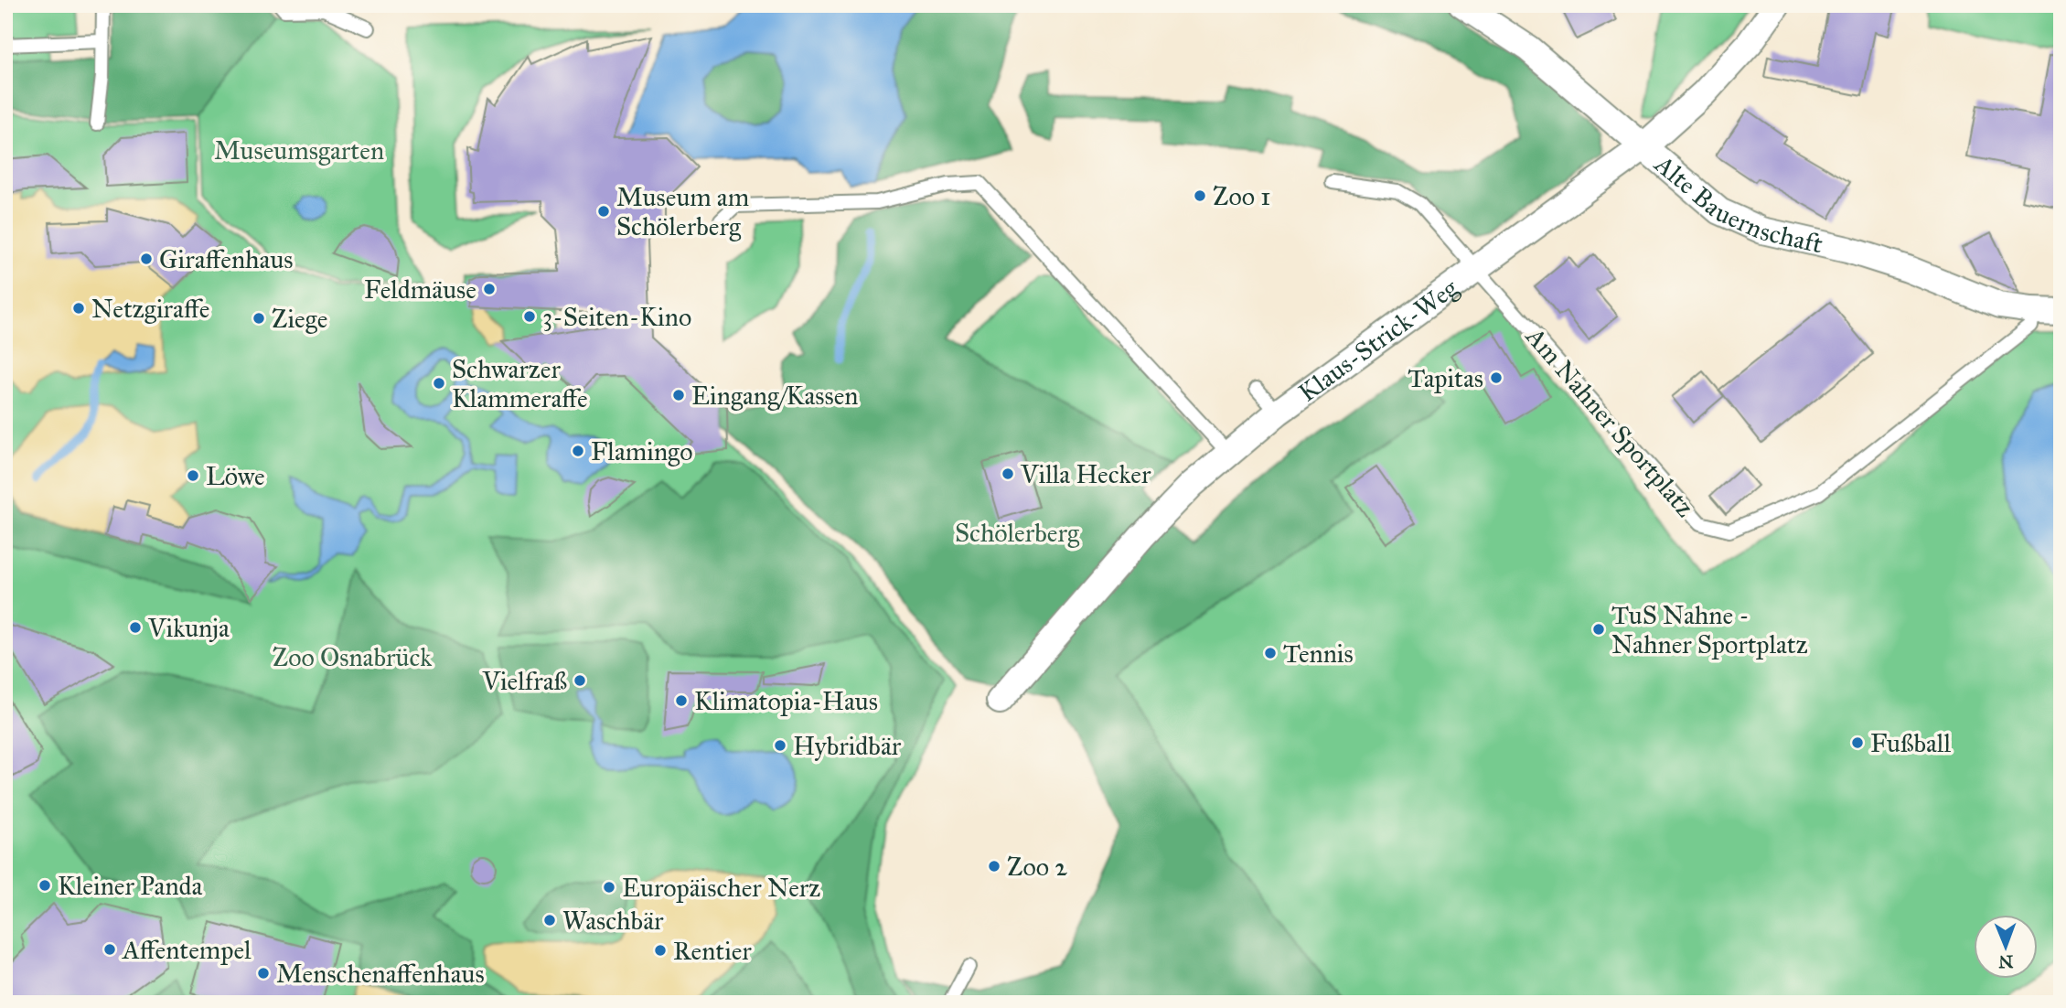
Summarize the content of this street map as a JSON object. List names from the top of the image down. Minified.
{"streets":{"street":["Alte Bauernschaft","Klaus-Strick-Weg"],"lane":["Am Nahner Sportplatz"]},"crossings":[["Alte Bauernschaft","Klaus-Strick-Weg"],["Alte Bauernschaft","Am Nahner Sportplatz"],["Klaus-Strick-Weg","Am Nahner Sportplatz"]],"parks":["Museumsgarten","Schölerberg","Zoo Osnabrück"],"places":["Zoo 1","Museum am Schölerberg","Giraffenhaus","Feldmäuse","Netzgiraffe","3-Seiten-Kino","Ziege","Tapitas","Schwarzer Klammeraffe","Eingang/Kassen","Flamingo","Villa Hecker","Löwe","Vikunja","TuS Nahne - Nahner Sportplatz","Tennis","Vielfraß","Klimatopia-Haus","Fußball","Hybridbär","Zoo 2","Kleiner Panda","Europäischer Nerz","Waschbär","Affentempel","Rentier","Menschenaffenhaus"],"north":"bottom"}
